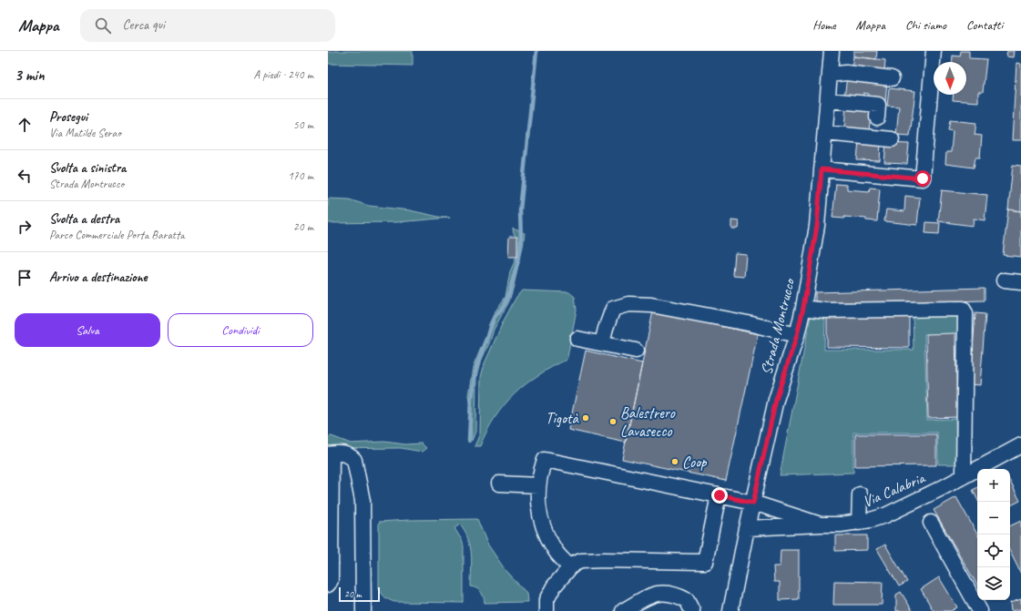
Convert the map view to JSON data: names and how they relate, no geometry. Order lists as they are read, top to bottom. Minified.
{"streets":{"street":["Strada Montrucco","Via Calabria"]},"crossings":[["Strada Montrucco","Via Calabria"]],"places":["Tigotà","Balestrero Lavasecco","Coop"],"scale_bar":"20 m","north":"bottom","page":{"header":"Mappa","search":"Cerca qui","nav":["Home","Mappa","Chi siamo","Contatti"],"heading":["3 min","A piedi · 240 m"],"list":[["Prosegui","Via Matilde Serao","50 m"],["Svolta a sinistra","Strada Montrucco","170 m"],["Svolta a destra","Parco Commerciale Porta Baratta","20 m"],"Arrivo a destinazione"],"buttons":["Salva","Condividi"],"map_buttons":["+","−"],"scale":"20 m"}}
